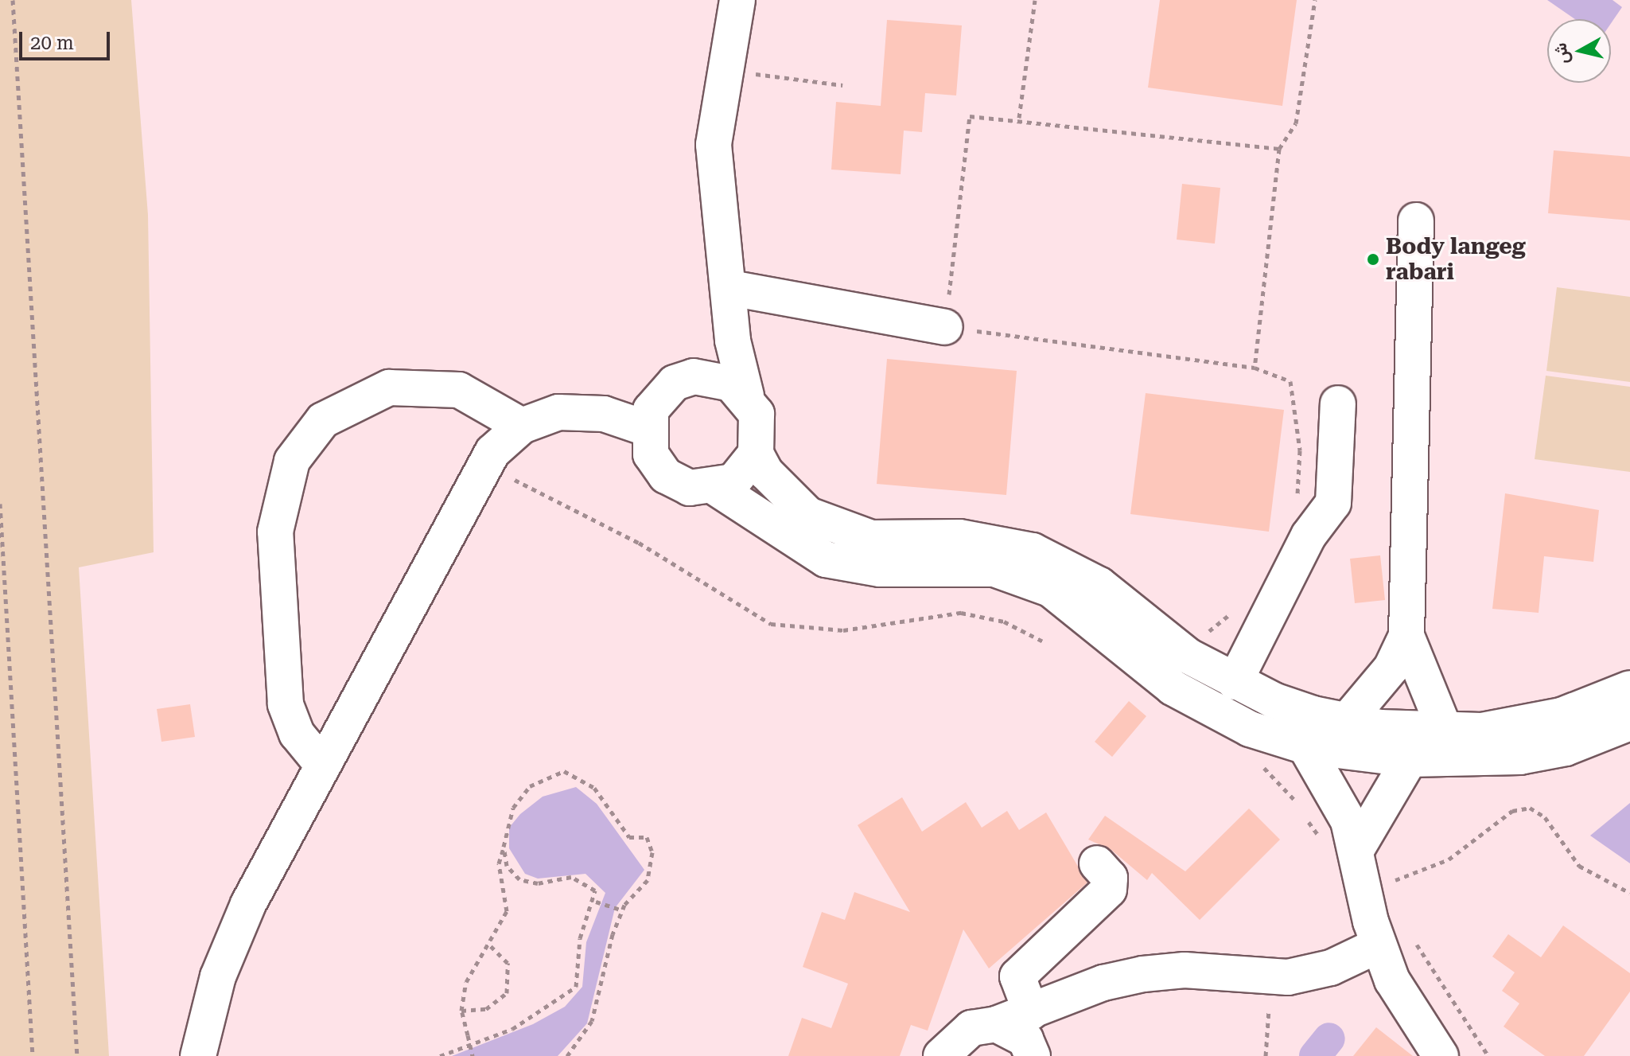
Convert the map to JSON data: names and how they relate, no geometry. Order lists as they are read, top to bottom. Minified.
{"places":["Body langeg rabari"],"scale_bar":"20 m","north":"left"}
